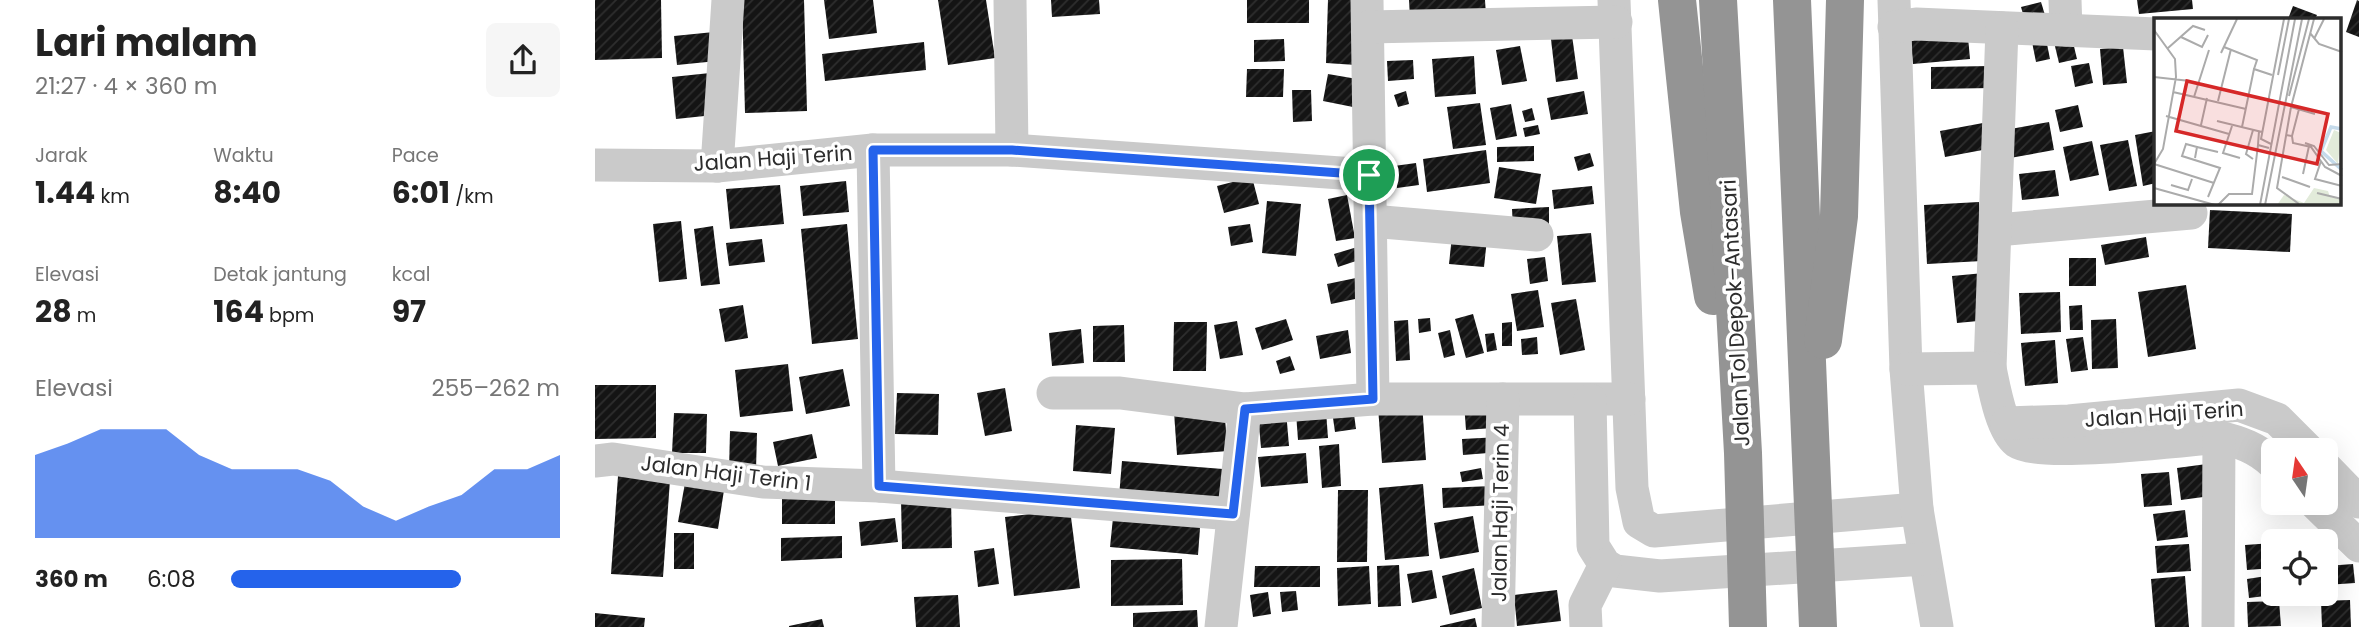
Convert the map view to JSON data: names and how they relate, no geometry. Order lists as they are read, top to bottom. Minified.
{"streets":{"highway":["Jalan Tol Depok–Antasari"],"street":["Jalan Haji Terin","Jalan Haji Terin 1","Jalan Haji Terin 4"]},"north":"top","page":{"heading":["Lari malam","21:27 · 4 × 360 m"],"stats":[["Jarak","1.44 km"],["Waktu","8:40"],["Pace","6:01 /km"],["Elevasi","28 m"],["Detak jantung","164 bpm"],["kcal","97"]],"chart":["Elevasi","255–262 m"],"list":[{"name":"360 m","note":"6:08"}]}}
